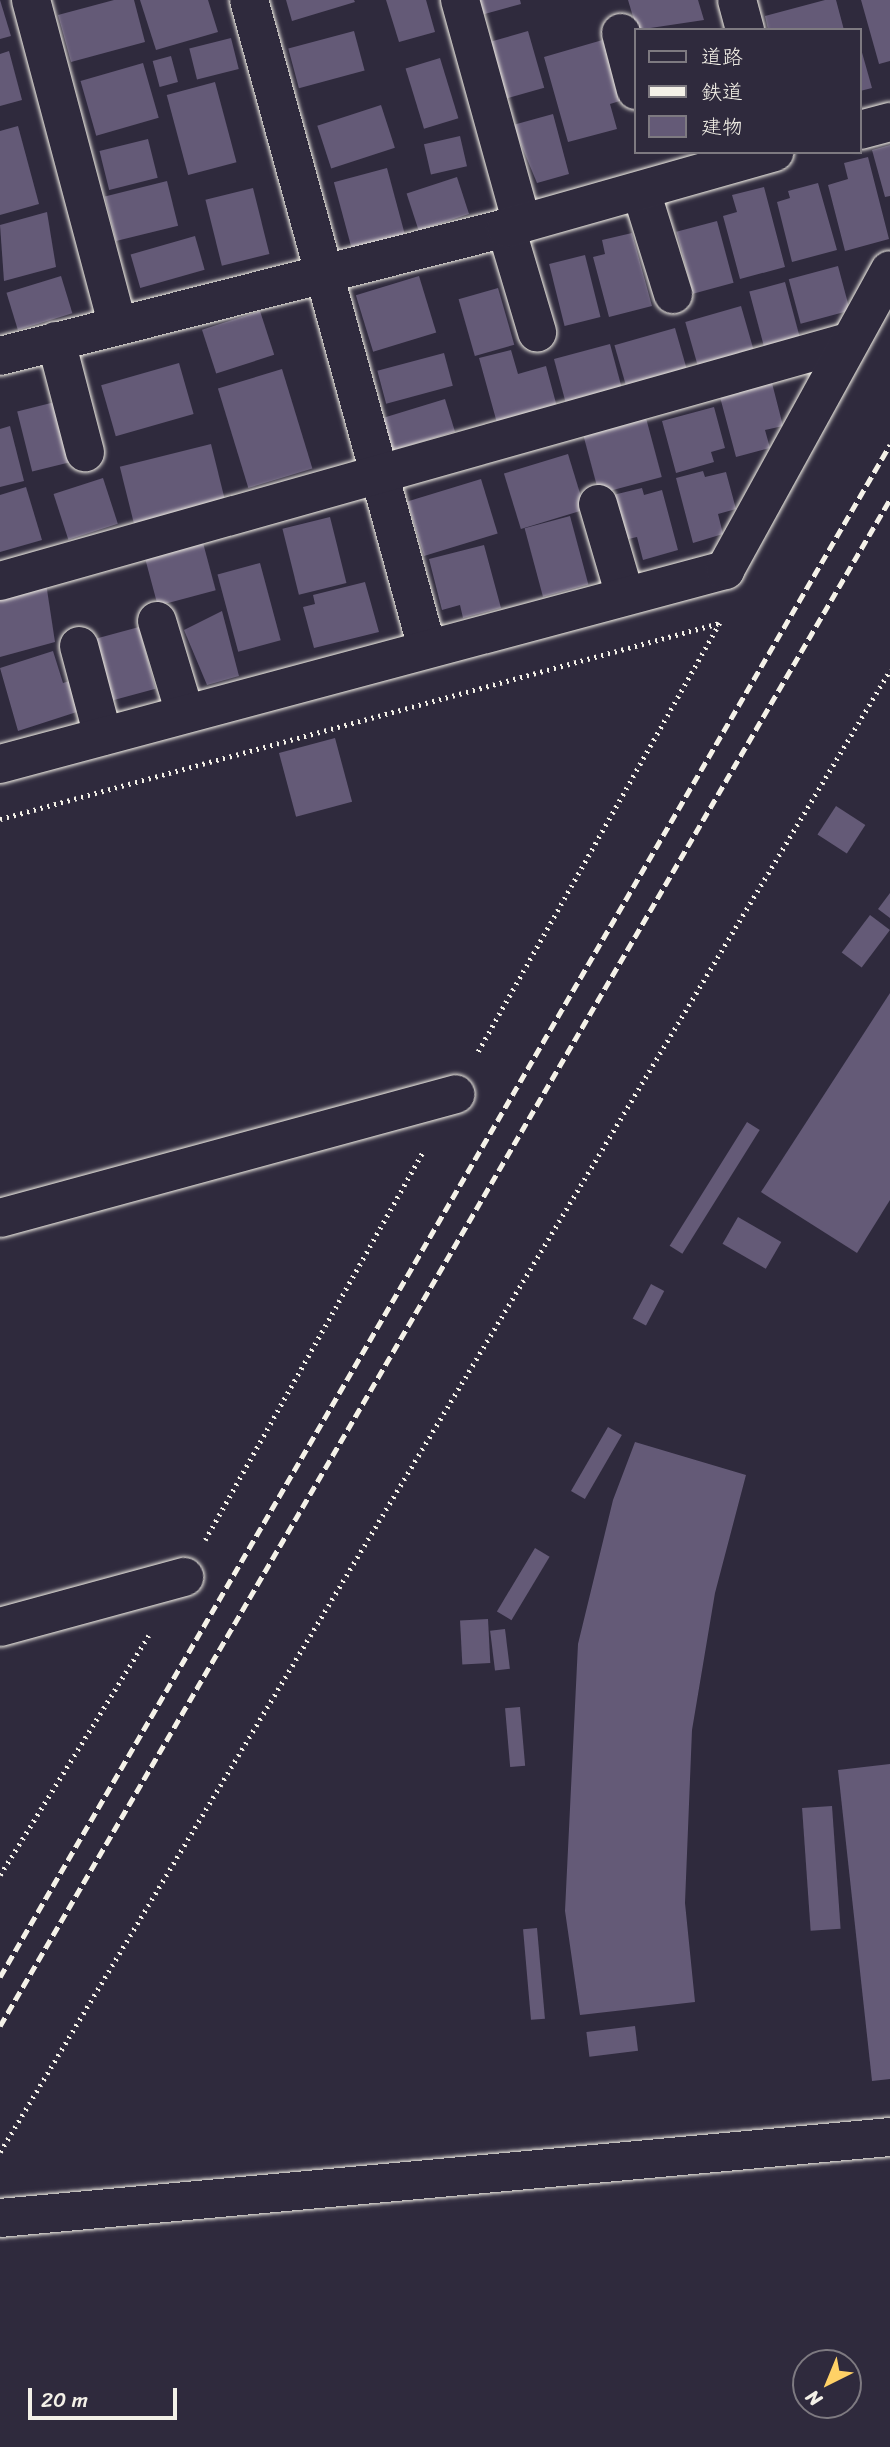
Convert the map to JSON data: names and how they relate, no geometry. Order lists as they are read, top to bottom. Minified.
{"legend":["道路","鉄道","建物"],"scale_bar":"20 m","north":"bottom left"}
